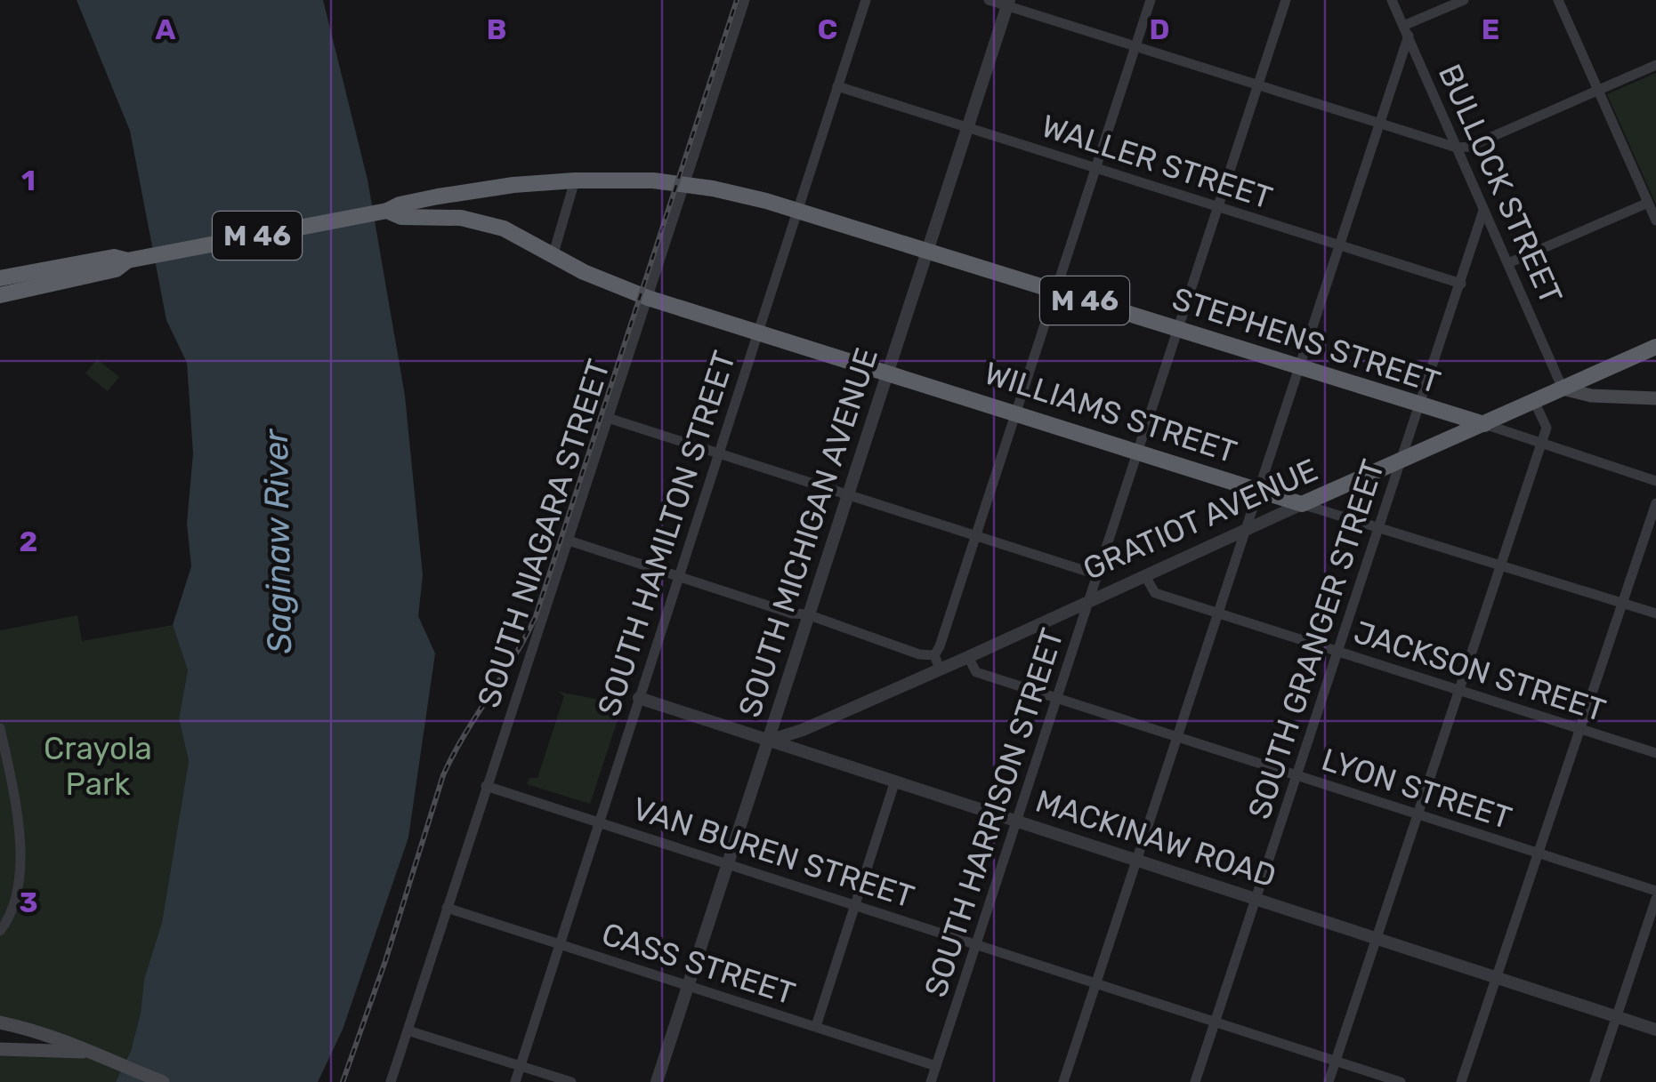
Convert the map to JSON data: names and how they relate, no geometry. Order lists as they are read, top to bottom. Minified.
{"streets":{"highway":["M 46","STEPHENS STREET","WILLIAMS STREET","GRATIOT AVENUE"],"street":["WALLER STREET","BULLOCK STREET","SOUTH MICHIGAN AVENUE","SOUTH NIAGARA STREET","SOUTH HAMILTON STREET","SOUTH GRANGER STREET","JACKSON STREET","LYON STREET","SOUTH HARRISON STREET","MACKINAW ROAD","VAN BUREN STREET","CASS STREET"]},"crossings":[["WALLER STREET","SOUTH MICHIGAN AVENUE"],["WALLER STREET","SOUTH HAMILTON STREET"],["WALLER STREET","SOUTH GRANGER STREET"],["WALLER STREET","SOUTH HARRISON STREET"],["BULLOCK STREET","GRATIOT AVENUE"],["BULLOCK STREET","SOUTH GRANGER STREET"],["M 46","STEPHENS STREET"],["M 46","WILLIAMS STREET"],["STEPHENS STREET","GRATIOT AVENUE"],["STEPHENS STREET","SOUTH MICHIGAN AVENUE"],["STEPHENS STREET","SOUTH NIAGARA STREET"],["STEPHENS STREET","SOUTH HAMILTON STREET"],["STEPHENS STREET","SOUTH GRANGER STREET"],["STEPHENS STREET","SOUTH HARRISON STREET"],["WILLIAMS STREET","GRATIOT AVENUE"],["WILLIAMS STREET","SOUTH MICHIGAN AVENUE"],["WILLIAMS STREET","SOUTH NIAGARA STREET"],["WILLIAMS STREET","SOUTH HAMILTON STREET"],["WILLIAMS STREET","SOUTH GRANGER STREET"],["WILLIAMS STREET","SOUTH HARRISON STREET"],["GRATIOT AVENUE","SOUTH MICHIGAN AVENUE"],["GRATIOT AVENUE","SOUTH GRANGER STREET"],["GRATIOT AVENUE","JACKSON STREET"],["GRATIOT AVENUE","LYON STREET"],["GRATIOT AVENUE","SOUTH HARRISON STREET"],["GRATIOT AVENUE","MACKINAW ROAD"],["SOUTH MICHIGAN AVENUE","MACKINAW ROAD"],["SOUTH MICHIGAN AVENUE","VAN BUREN STREET"],["SOUTH MICHIGAN AVENUE","CASS STREET"],["SOUTH NIAGARA STREET","VAN BUREN STREET"],["SOUTH NIAGARA STREET","CASS STREET"],["SOUTH HAMILTON STREET","MACKINAW ROAD"],["SOUTH HAMILTON STREET","VAN BUREN STREET"],["SOUTH HAMILTON STREET","CASS STREET"],["SOUTH GRANGER STREET","JACKSON STREET"],["SOUTH GRANGER STREET","LYON STREET"],["SOUTH GRANGER STREET","MACKINAW ROAD"],["SOUTH GRANGER STREET","VAN BUREN STREET"],["LYON STREET","SOUTH HARRISON STREET"],["SOUTH HARRISON STREET","MACKINAW ROAD"],["SOUTH HARRISON STREET","VAN BUREN STREET"],["SOUTH HARRISON STREET","CASS STREET"]],"water":["Saginaw River"],"parks":["Crayola Park"],"grid":{"columns":["A","B","C","D","E"],"rows":["1","2","3"]}}
